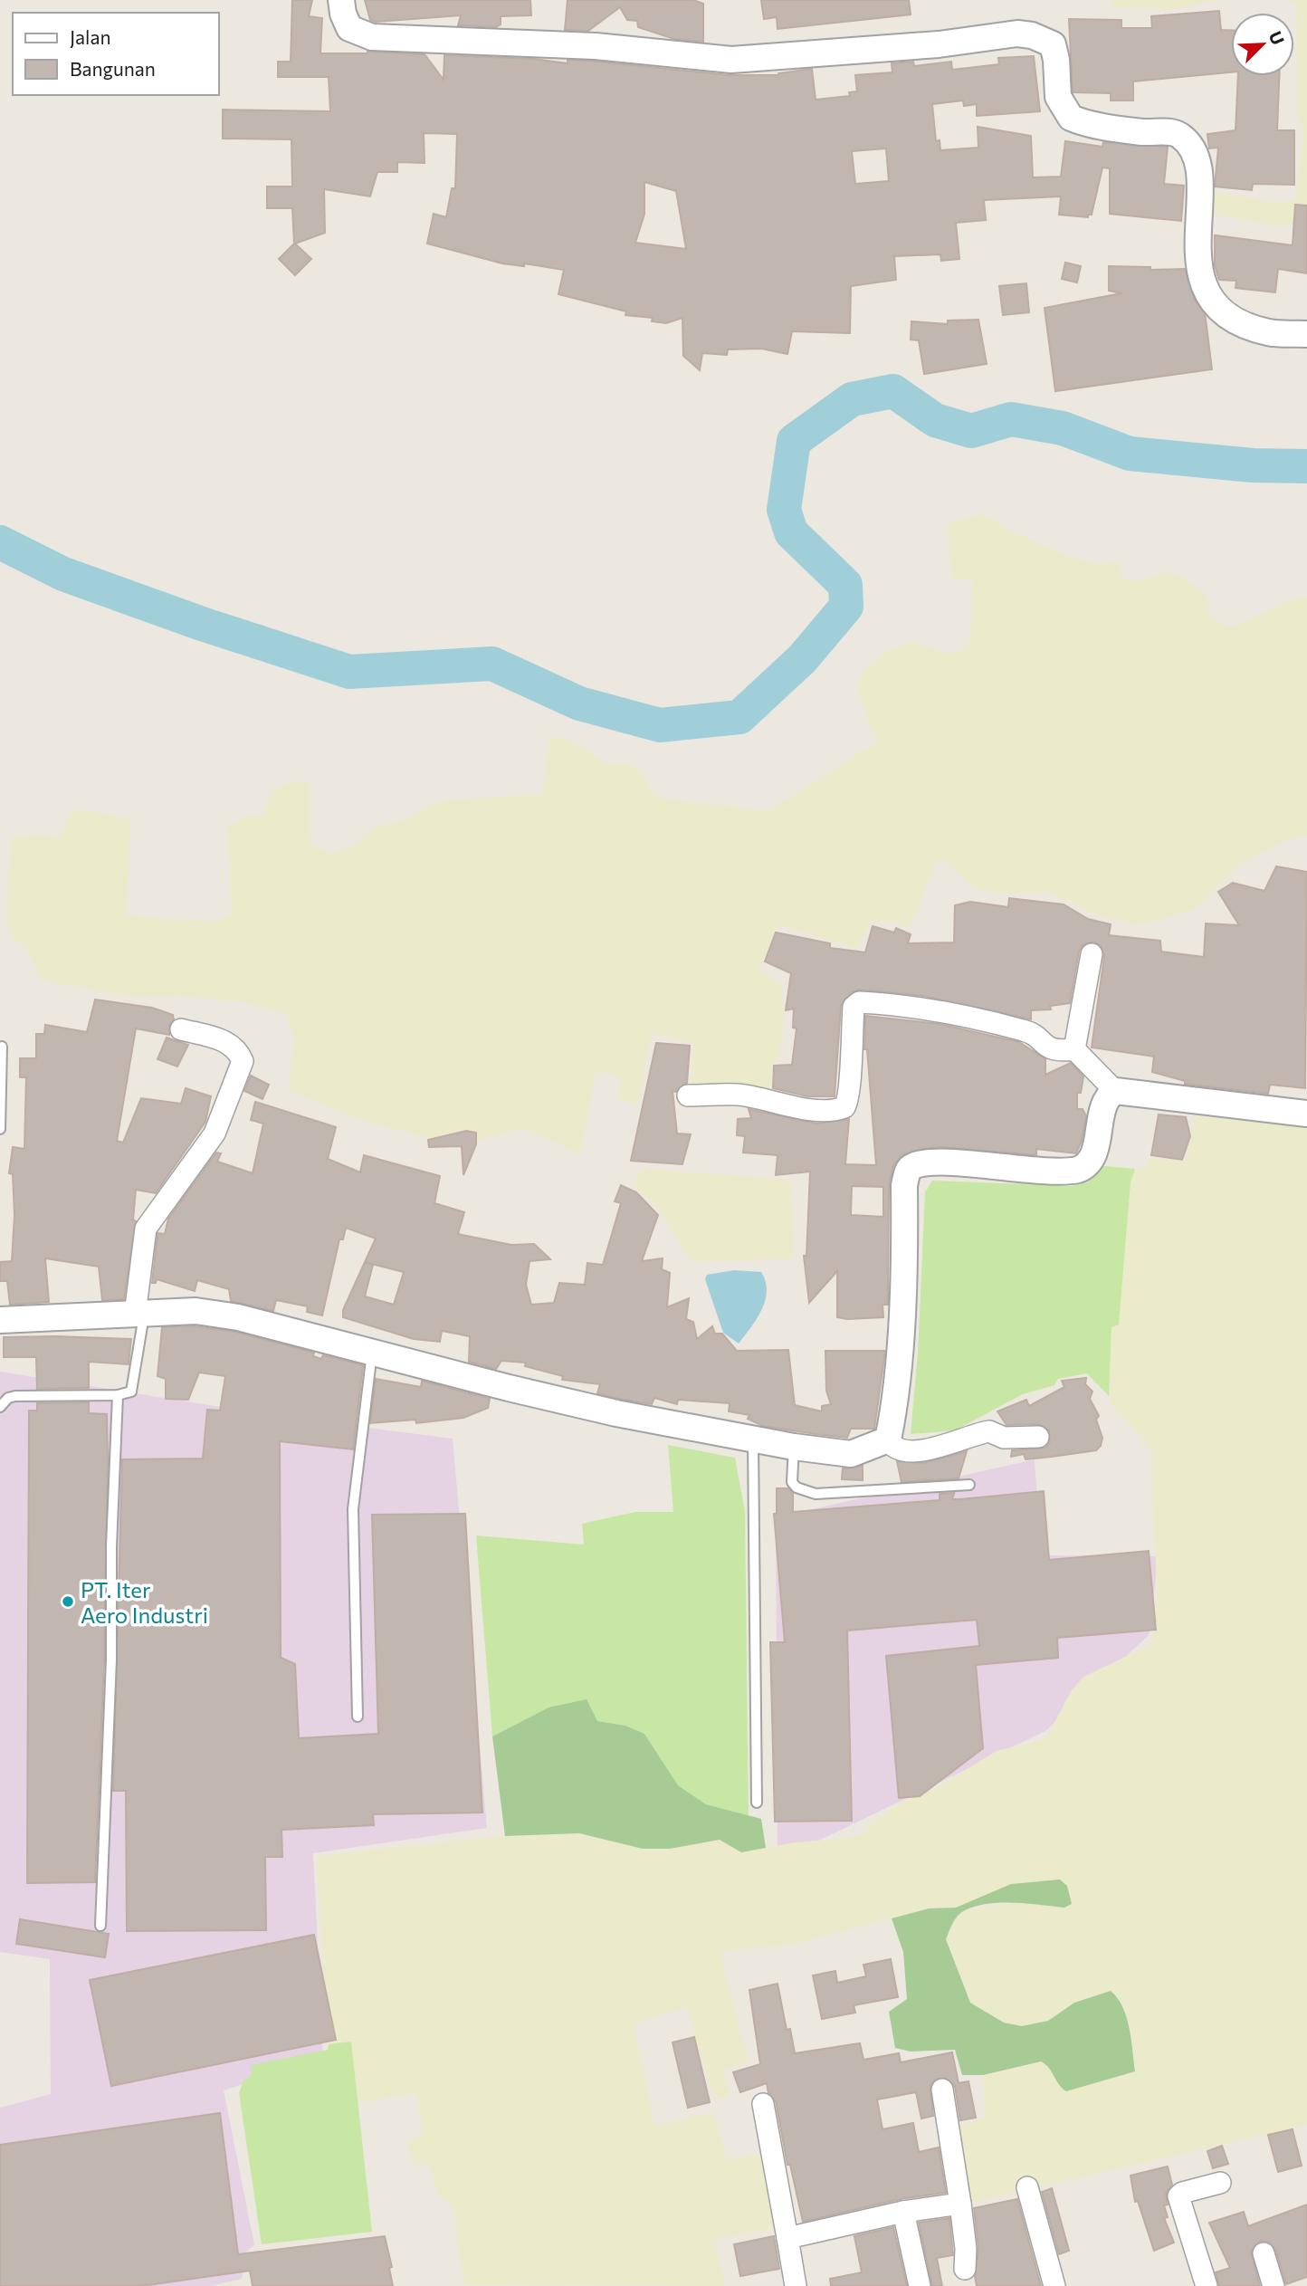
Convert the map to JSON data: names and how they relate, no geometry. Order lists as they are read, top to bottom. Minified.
{"places":["PT. Iter Aero Industri"],"legend":["Jalan","Bangunan"],"north":"top right"}
